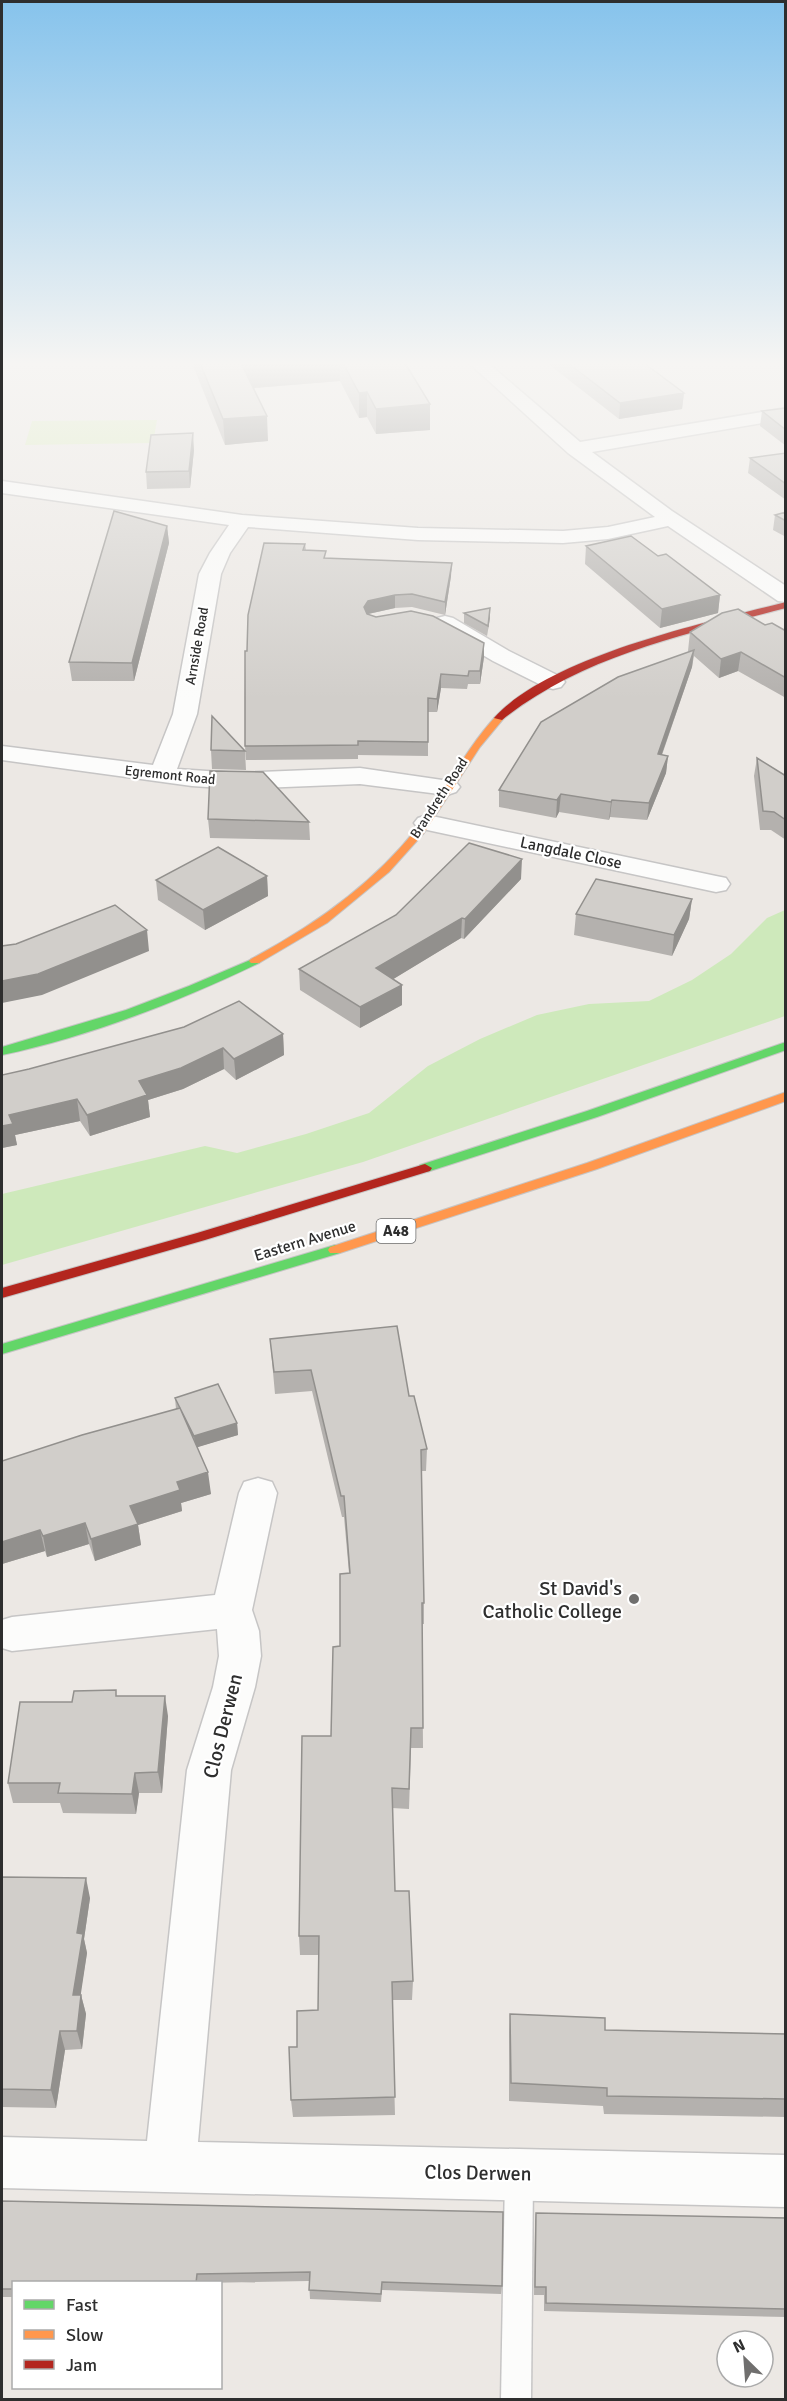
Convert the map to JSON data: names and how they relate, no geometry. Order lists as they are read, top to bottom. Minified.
{"streets":{"main road":["Brandreth Road","A48","Eastern Avenue"],"street":["Arnside Road","Egremont Road","Langdale Close","Clos Derwen"]},"crossings":[["Arnside Road","Egremont Road"],["Egremont Road","Brandreth Road"],["Brandreth Road","Langdale Close"]],"places":["St David's Catholic College"],"legend":["Fast","Slow","Jam"],"north":"top left"}
